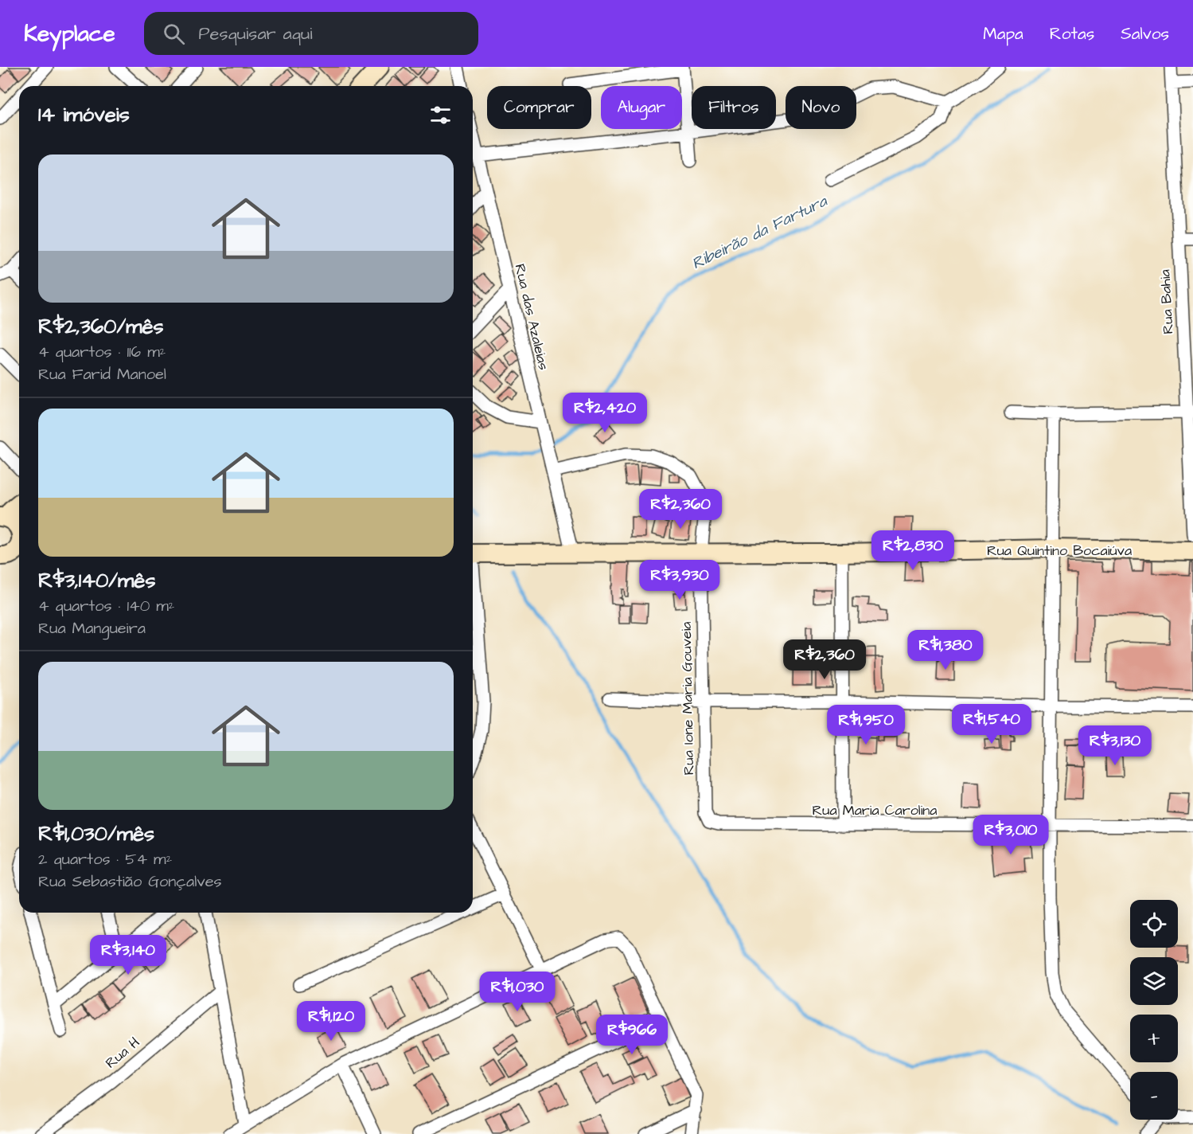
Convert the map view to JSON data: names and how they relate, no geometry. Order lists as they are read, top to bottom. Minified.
{"streets":{"street":["Rua Bahia","Rua das Azaleias","Rua Quintino Bocaiúva","Rua Ione Maria Gouveia","Rua Maria Carolina","Rua H"]},"crossings":[["Rua das Azaleias","Rua Quintino Bocaiúva"],["Rua das Azaleias","Rua Ione Maria Gouveia"],["Rua Quintino Bocaiúva","Rua Ione Maria Gouveia"],["Rua Ione Maria Gouveia","Rua Maria Carolina"]],"water":["Ribeirão da Fartura"],"page":{"header":"Keyplace","search":"Pesquisar aqui","nav":["Mapa","Rotas","Salvos"],"chip":["Comprar","Alugar","Filtros","Novo"],"heading":"14 imóveis","list":[{"name":"R$2,360/mês","note":"4 quartos · 116 m² · Rua Farid Manoel"},{"name":"R$3,140/mês","note":"4 quartos · 140 m² · Rua Mangueira"},{"name":"R$1,030/mês","note":"2 quartos · 54 m² · Rua Sebastião Gonçalves"}],"price":["R$2,420","R$2,360","R$2,830","R$3,930","R$1,380","R$2,360","R$1,540","R$1,950","R$3,130","R$3,010","R$3,140","R$1,030","R$1,120","R$966"],"map_buttons":["+","−"]}}
